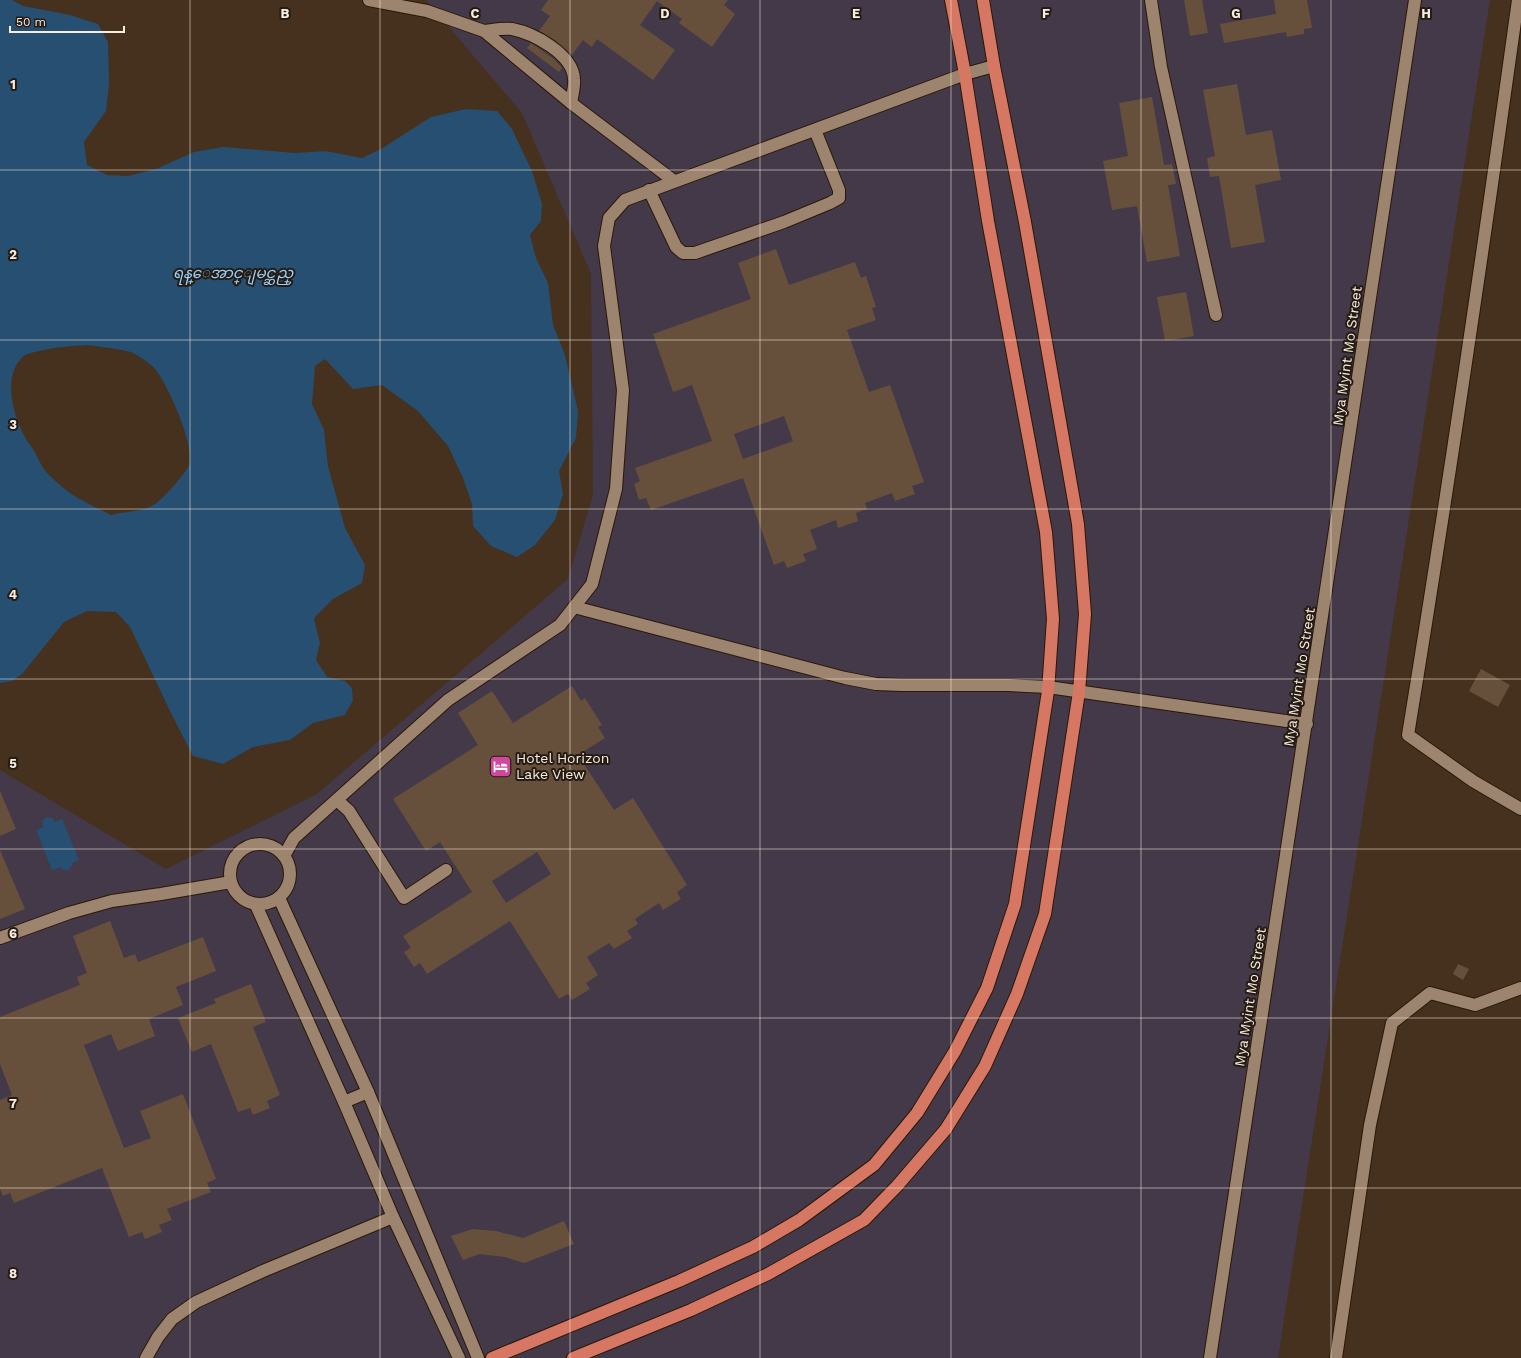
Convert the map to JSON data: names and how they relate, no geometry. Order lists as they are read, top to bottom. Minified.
{"streets":{"street":["Mya Myint Mo Street"]},"water":["ရန္ေအာင္ျမင္ဆည္"],"places":{"hotel":["Hotel Horizon Lake View"]},"scale_bar":"50 m","grid":{"columns":["B","C","D","E","F","G","H"],"rows":["1","2","3","4","5","6","7","8"]}}
